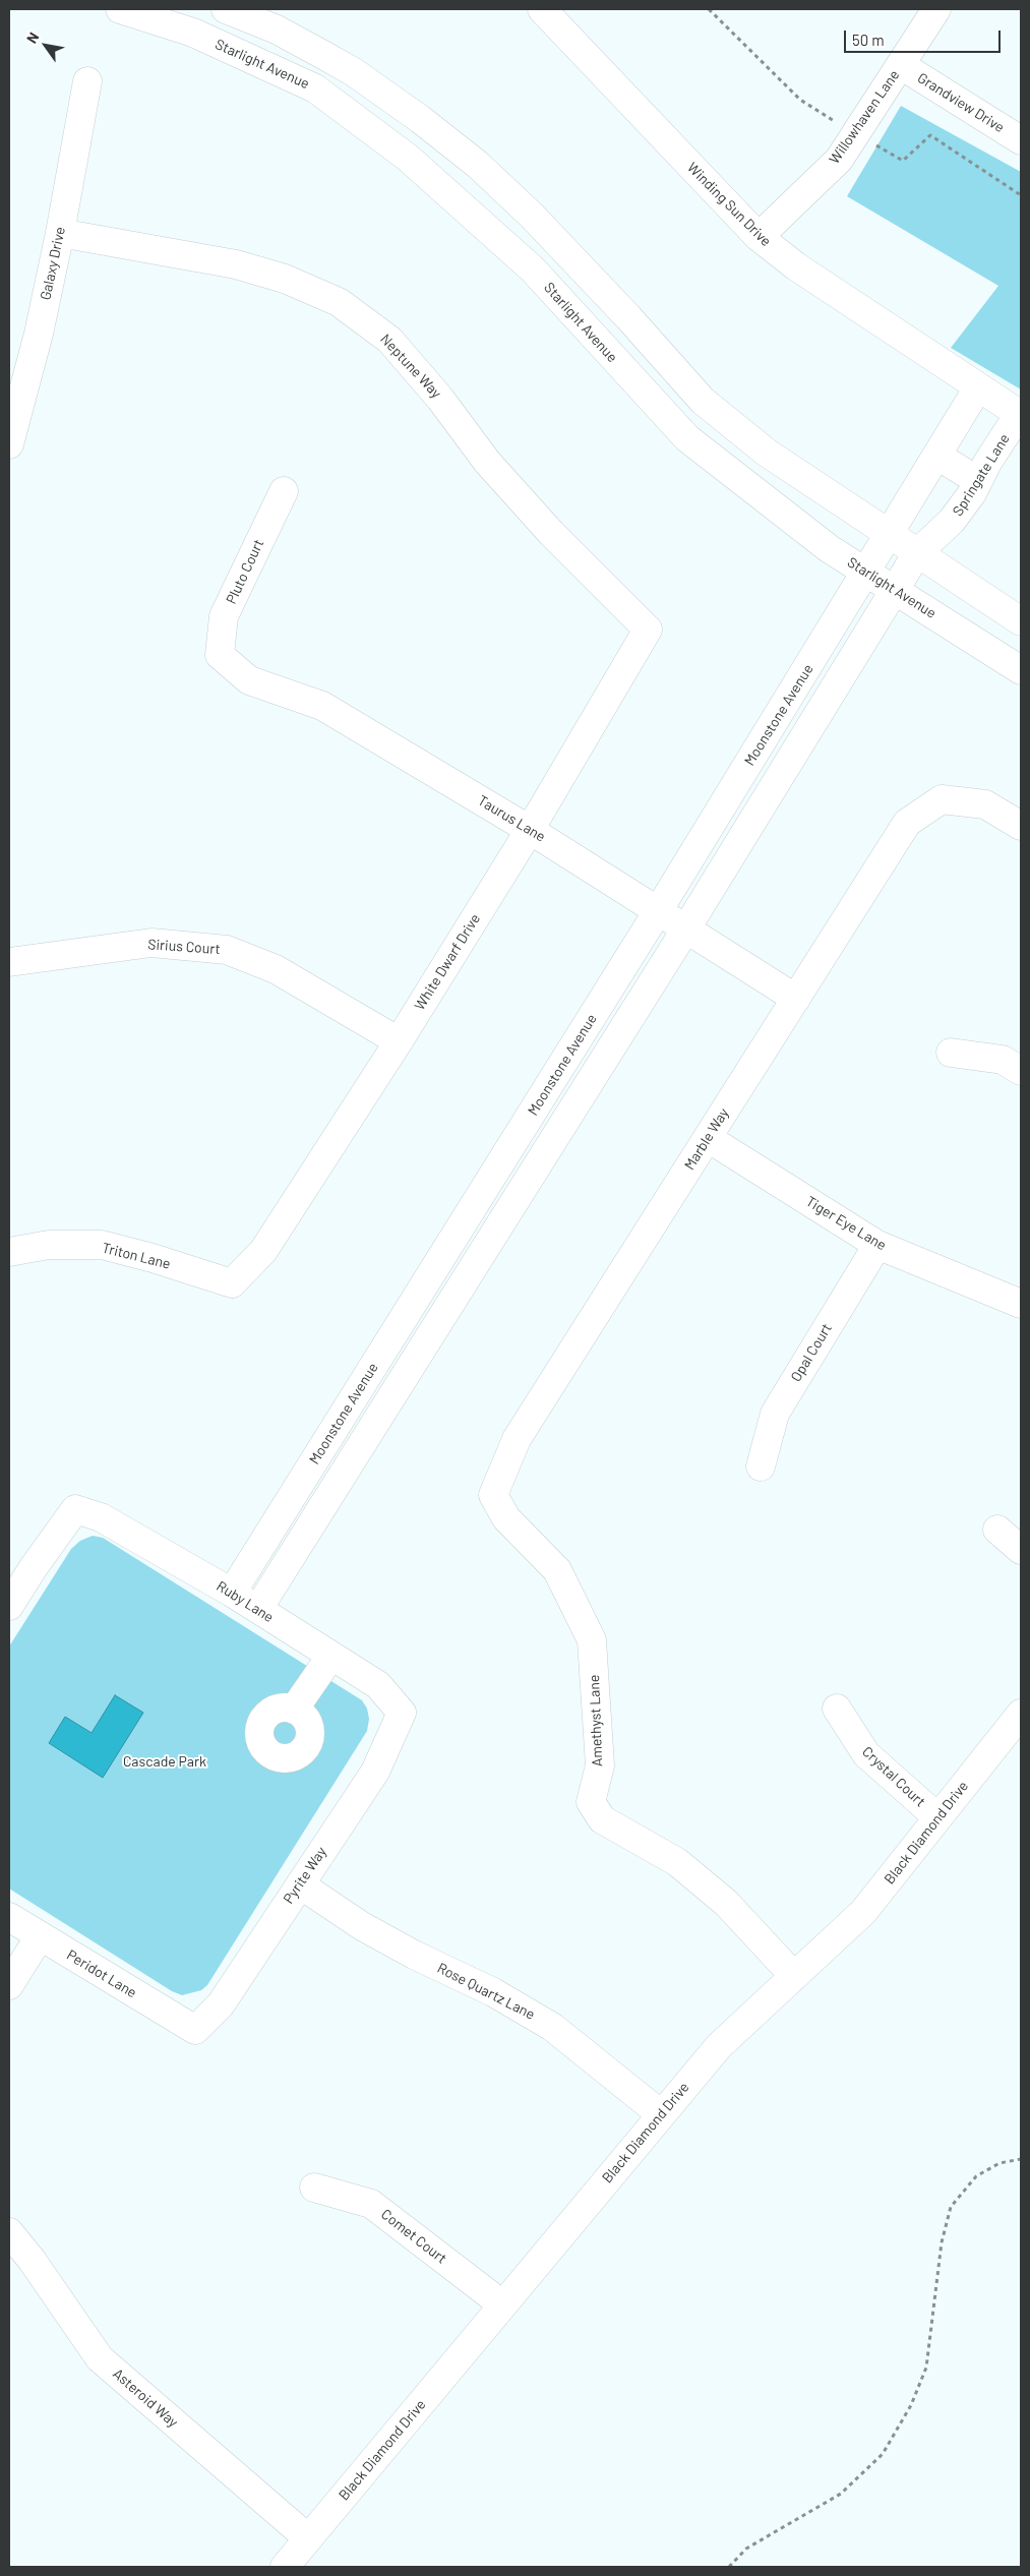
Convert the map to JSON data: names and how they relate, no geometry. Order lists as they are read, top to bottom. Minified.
{"streets":{"street":["Starlight Avenue","Grandview Drive","Willowhaven Lane","Winding Sun Drive","Galaxy Drive","Neptune Way","Springate Lane","Pluto Court","Moonstone Avenue","Taurus Lane","Sirius Court","White Dwarf Drive","Marble Way","Tiger Eye Lane","Triton Lane","Opal Court","Ruby Lane","Amethyst Lane","Crystal Court","Black Diamond Drive","Pyrite Way","Peridot Lane","Rose Quartz Lane","Comet Court","Asteroid Way"]},"crossings":[["Starlight Avenue","Moonstone Avenue"],["Grandview Drive","Willowhaven Lane"],["Willowhaven Lane","Winding Sun Drive"],["Winding Sun Drive","Springate Lane"],["Galaxy Drive","Neptune Way"],["Neptune Way","White Dwarf Drive"],["Pluto Court","Taurus Lane"],["Moonstone Avenue","Taurus Lane"],["Moonstone Avenue","Ruby Lane"],["Taurus Lane","White Dwarf Drive"],["Taurus Lane","Marble Way"],["Sirius Court","White Dwarf Drive"],["White Dwarf Drive","Triton Lane"],["Marble Way","Tiger Eye Lane"],["Marble Way","Amethyst Lane"],["Tiger Eye Lane","Opal Court"],["Ruby Lane","Pyrite Way"],["Amethyst Lane","Black Diamond Drive"],["Crystal Court","Black Diamond Drive"],["Black Diamond Drive","Rose Quartz Lane"],["Black Diamond Drive","Comet Court"],["Black Diamond Drive","Asteroid Way"],["Pyrite Way","Peridot Lane"],["Pyrite Way","Rose Quartz Lane"]],"parks":["Cascade Park"],"scale_bar":"50 m","north":"top left"}
